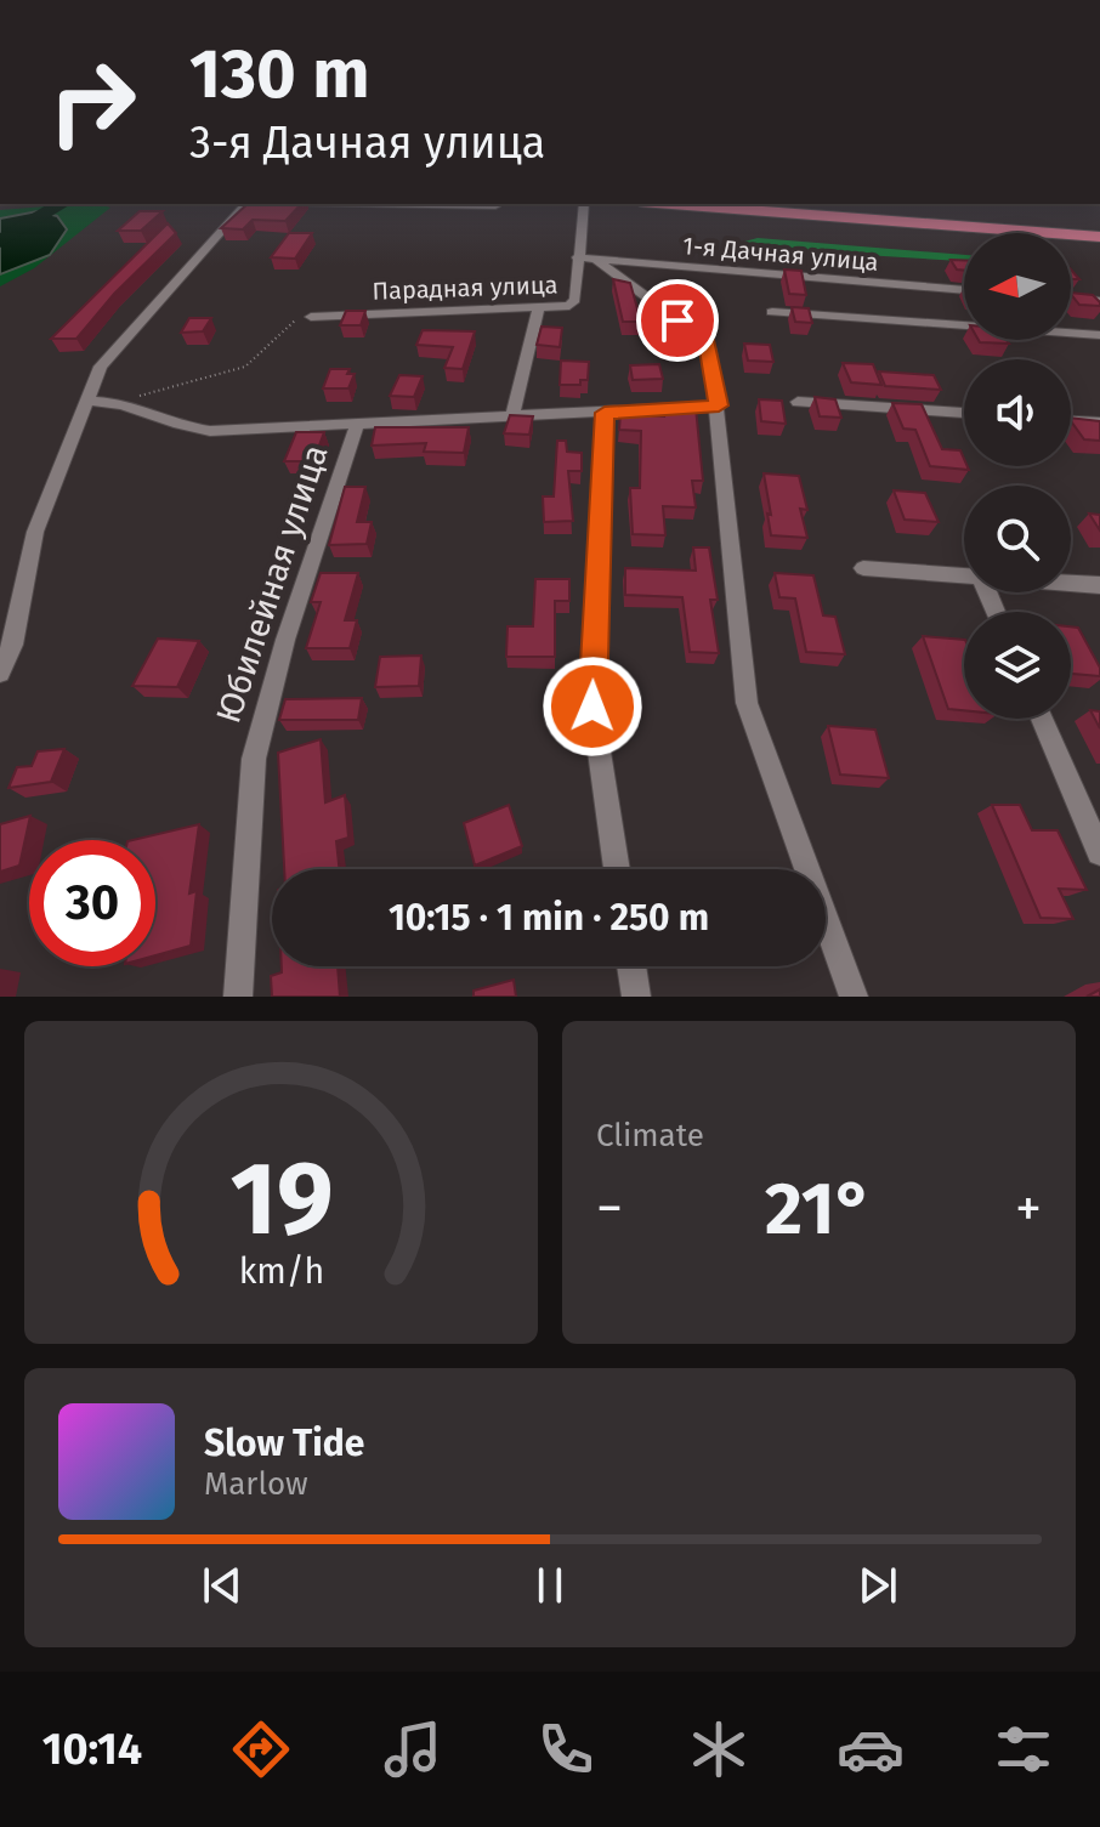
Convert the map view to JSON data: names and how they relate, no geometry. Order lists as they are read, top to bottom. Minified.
{"streets":{"street":["1-я Дачная улица","Парадная улица","Юбилейная улица"]},"crossings":[["1-я Дачная улица","Парадная улица"]],"north":"left","page":{"turn":["130 m","3-я Дачная улица"],"limit":"30","trip":"10:15 · 1 min · 250 m","tile":"Climate","heat":["−","21°","+"],"song":["Slow Tide","Marlow"],"tabs":"10:14","gauge":["19","km/h"]}}
